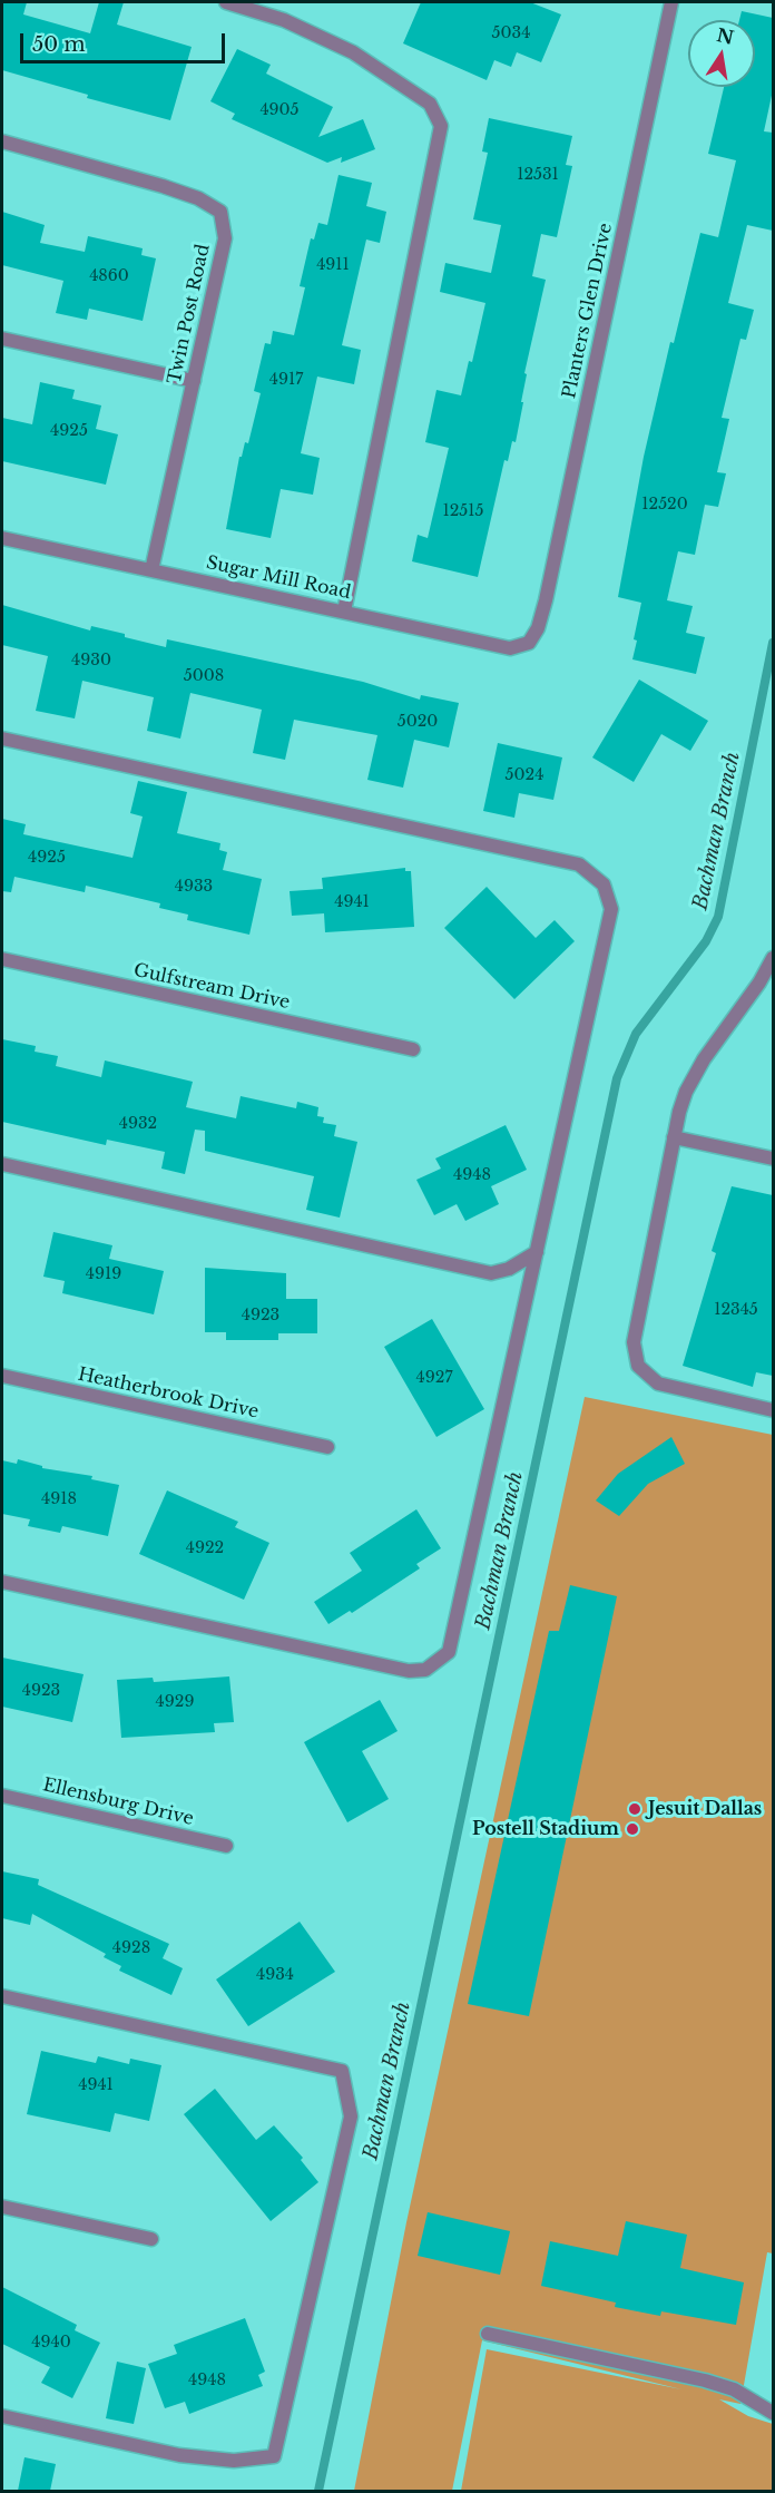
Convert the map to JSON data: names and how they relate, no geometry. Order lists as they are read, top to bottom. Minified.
{"streets":{"street":["Planters Glen Drive","Twin Post Road","Sugar Mill Road","Gulfstream Drive","Heatherbrook Drive","Ellensburg Drive"]},"crossings":[["Planters Glen Drive","Sugar Mill Road"],["Twin Post Road","Sugar Mill Road"]],"water":["Bachman Branch"],"places":["Jesuit Dallas","Postell Stadium"],"house_numbers":["5034","4905","12531","4911","4860","4917","4925","12520","12515","4930","5008","5020","5024","4925","4933","4941","4932","4948","4919","12345","4923","4927","4918","4922","4923","4929","4928","4934","4941","4940","4948"],"scale_bar":"50 m","north":"top"}
